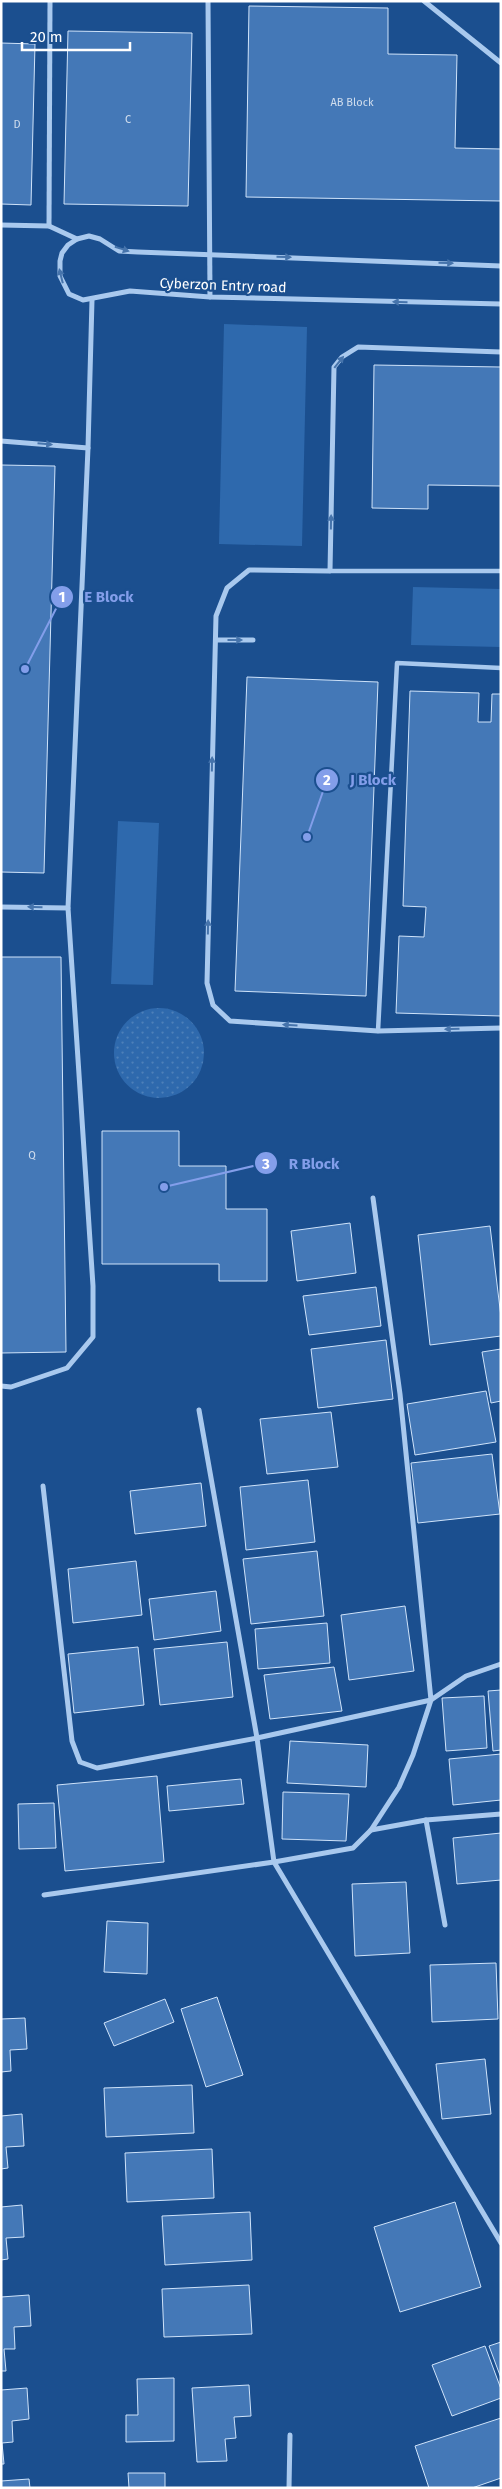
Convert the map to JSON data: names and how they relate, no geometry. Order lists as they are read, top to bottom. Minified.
{"streets":{"street":["Cyberzon Entry road"]},"places":["E Block","J Block","R Block"],"house_numbers":["AB Block","C","D","Q"],"scale_bar":"20 m"}
